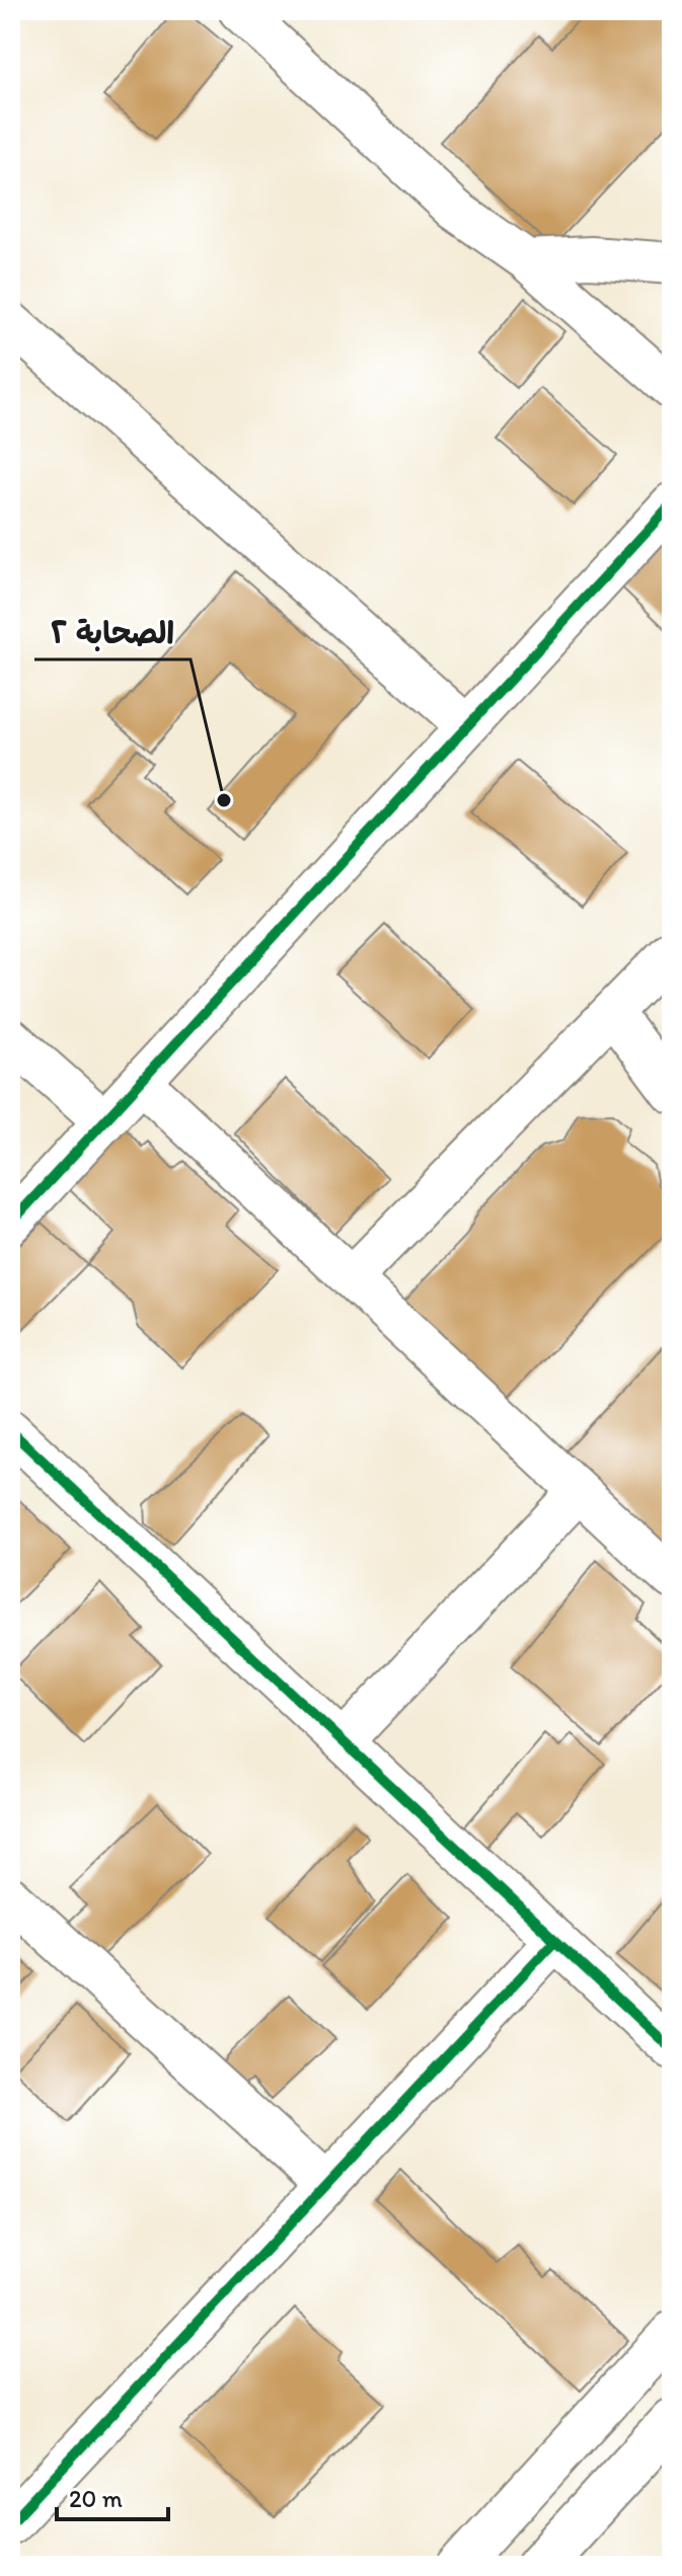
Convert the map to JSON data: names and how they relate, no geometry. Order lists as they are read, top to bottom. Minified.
{"places":["الصحابة ٢"],"scale_bar":"20 m"}
